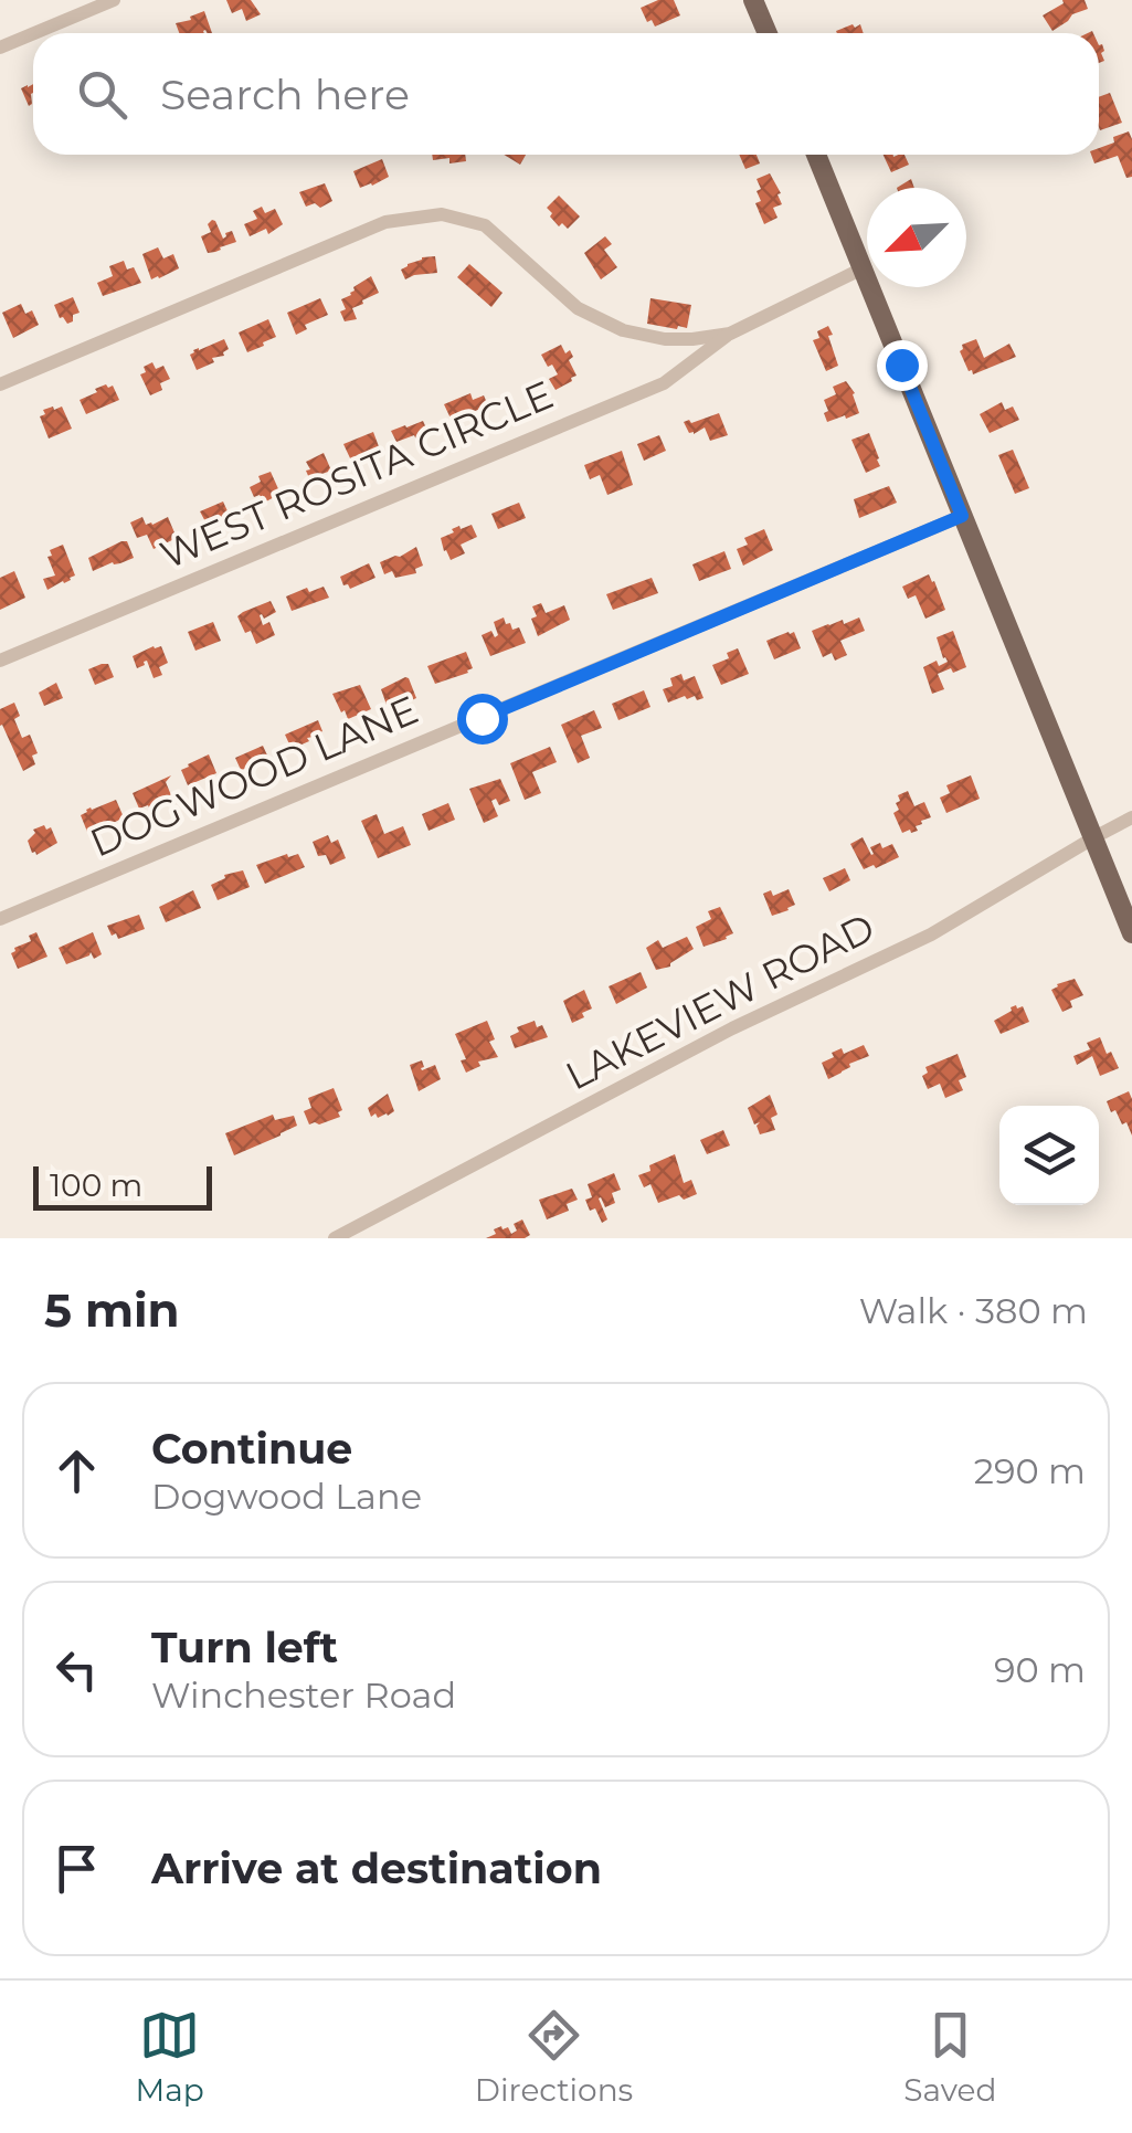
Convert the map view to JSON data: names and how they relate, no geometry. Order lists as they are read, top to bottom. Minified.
{"streets":{"street":["WEST ROSITA CIRCLE","DOGWOOD LANE","LAKEVIEW ROAD"]},"scale_bar":"100 m","north":"bottom left","page":{"search":"Search here","scale":"100 m","heading":["5 min","Walk · 380 m"],"list":[["Continue","Dogwood Lane","290 m"],["Turn left","Winchester Road","90 m"],"Arrive at destination"],"nav":["Map","Directions","Saved"]}}
